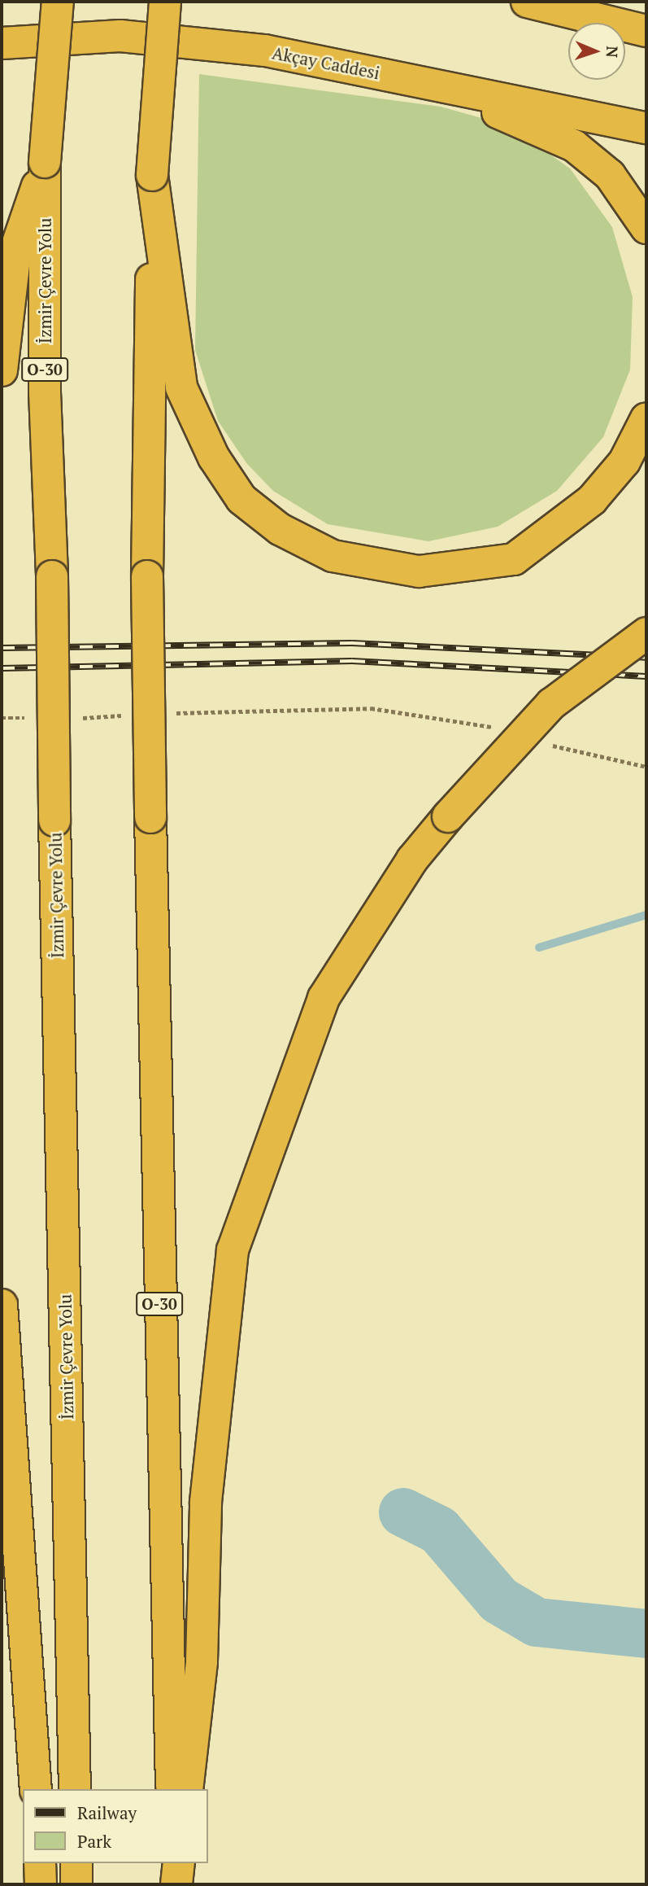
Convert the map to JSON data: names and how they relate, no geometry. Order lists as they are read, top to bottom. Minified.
{"streets":{"highway":["Akçay Caddesi","İzmir Çevre Yolu","O-30"]},"legend":["Railway","Park"],"north":"right"}
